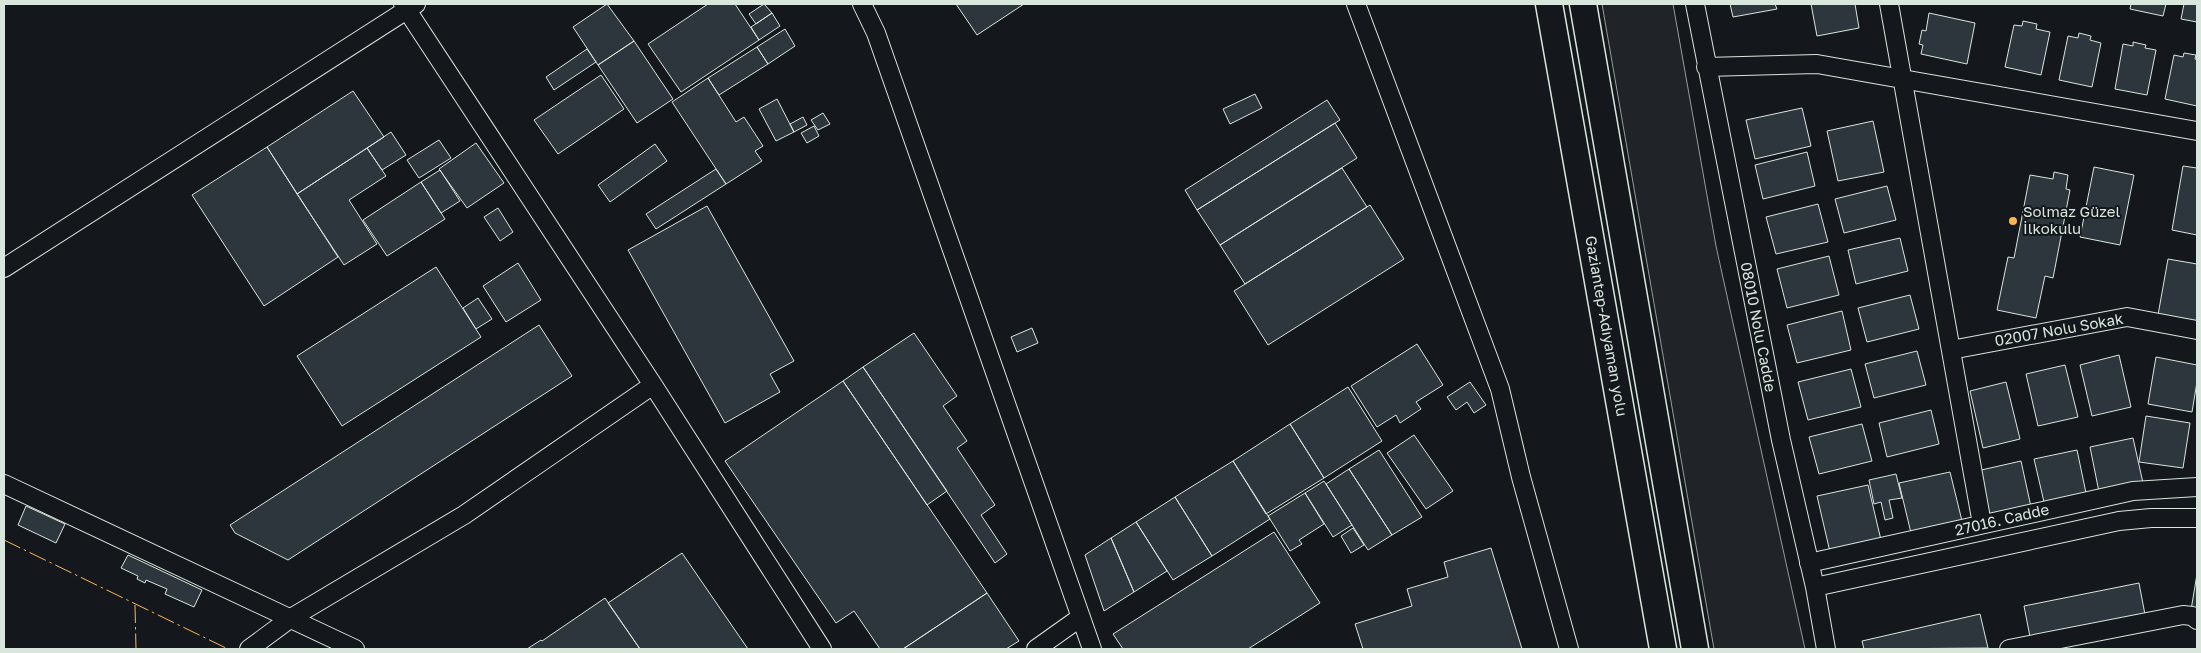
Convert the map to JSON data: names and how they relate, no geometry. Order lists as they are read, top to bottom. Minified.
{"streets":{"highway":["Gaziantep-Adıyaman yolu"],"street":["08010 Nolu Cadde","02007 Nolu Sokak","27016. Cadde"]},"crossings":[["08010 Nolu Cadde","27016. Cadde"]],"places":["Solmaz Güzel İlkokulu"]}
